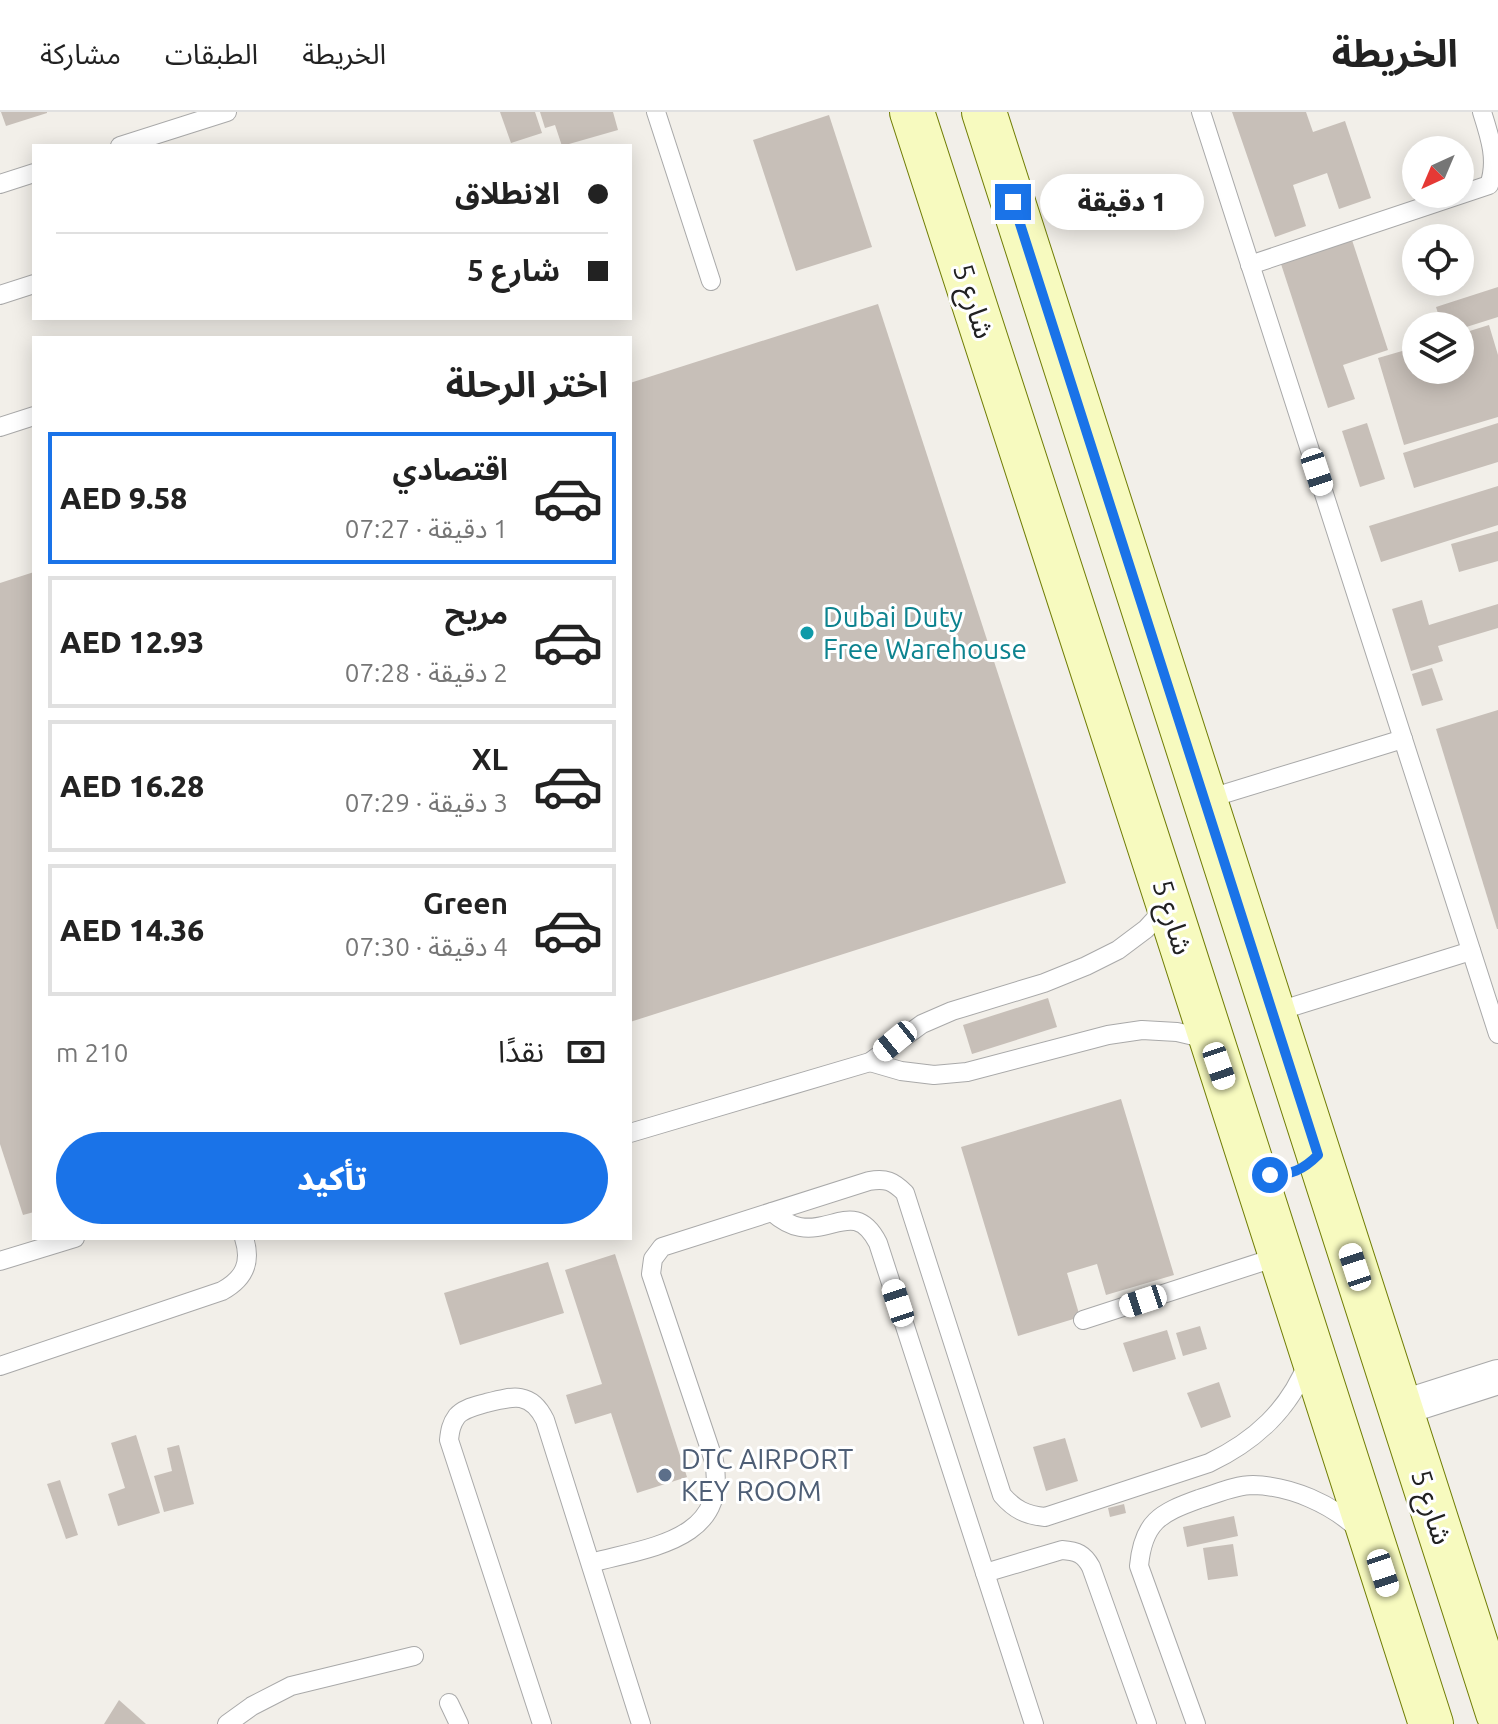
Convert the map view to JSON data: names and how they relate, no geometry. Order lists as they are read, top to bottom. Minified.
{"streets":{"street":["شارع 5"]},"places":["Dubai Duty Free Warehouse","DTC AIRPORT KEY ROOM"],"north":"bottom left","page":{"header":"الخريطة","nav":["الخريطة","الطبقات","مشاركة"],"banner":["الانطلاق","شارع 5"],"bubble":"1 دقيقة","heading":"اختر الرحلة","list":[{"name":"اقتصادي","note":"1 دقيقة · 07:27","value":"AED 9.58"},{"name":"مريح","note":"2 دقيقة · 07:28","value":"AED 12.93"},{"name":"XL","note":"3 دقيقة · 07:29","value":"AED 16.28"},{"name":"Green","note":"4 دقيقة · 07:30","value":"AED 14.36"}],"pay":["نقدًا","210 m"],"buttons":"تأكيد"}}
